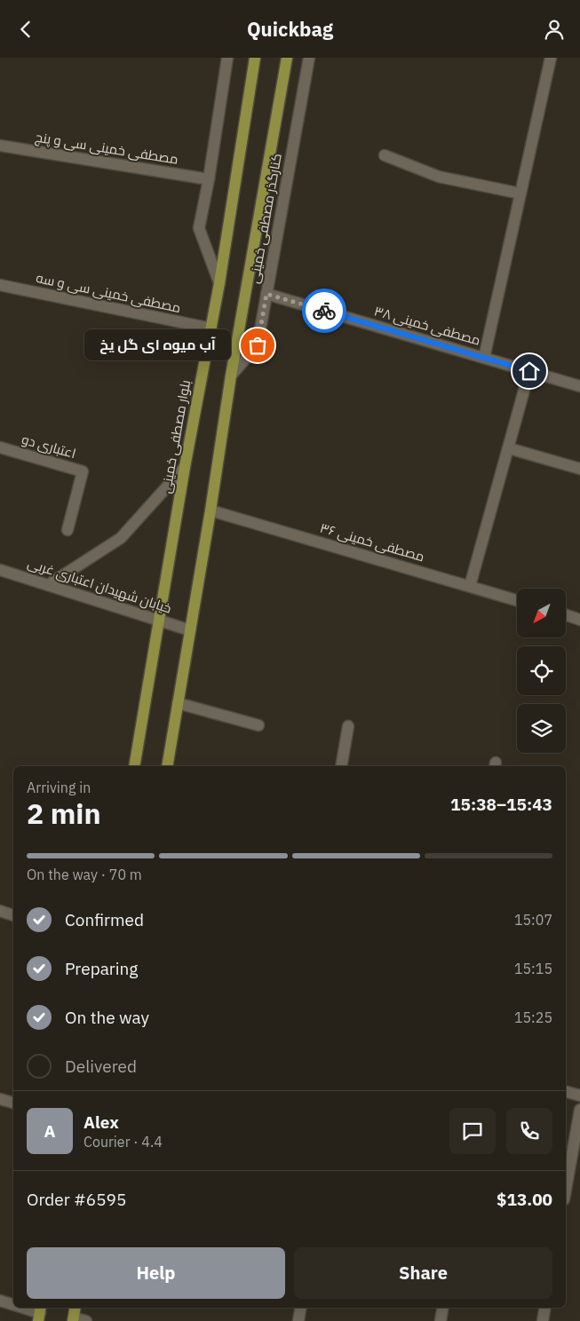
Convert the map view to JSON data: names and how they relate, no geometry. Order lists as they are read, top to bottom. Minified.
{"streets":{"main road":["بلوار مصطفی خمینی"],"street":["مصطفی خمینی سی و پنج","کنارگذر مصطفی خمینی","مصطفی خمینی سی و سه","مصطفی خمینی ۳۸","اعتباری دو","مصطفی خمینی ۳۶","خیابان شهیدان اعتباری غربی"]},"crossings":[["کنارگذر مصطفی خمینی","مصطفی خمینی ۳۸"],["مصطفی خمینی سی و سه","بلوار مصطفی خمینی"],["بلوار مصطفی خمینی","خیابان شهیدان اعتباری غربی"]],"places":["آب میوه ای گل یخ"],"north":"bottom left","page":{"header":"Quickbag","bubble":"آب میوه ای گل یخ","heading":["2 min","Arriving in","15:38–15:43"],"panel":["Alex","Courier · 4.4","Order #6595","$13.00"],"bar":"On the way · 70 m","list":[["Confirmed","15:07"],["Preparing","15:15"],["On the way","15:25"],"Delivered"],"round":"A","buttons":["Help","Share"]}}
